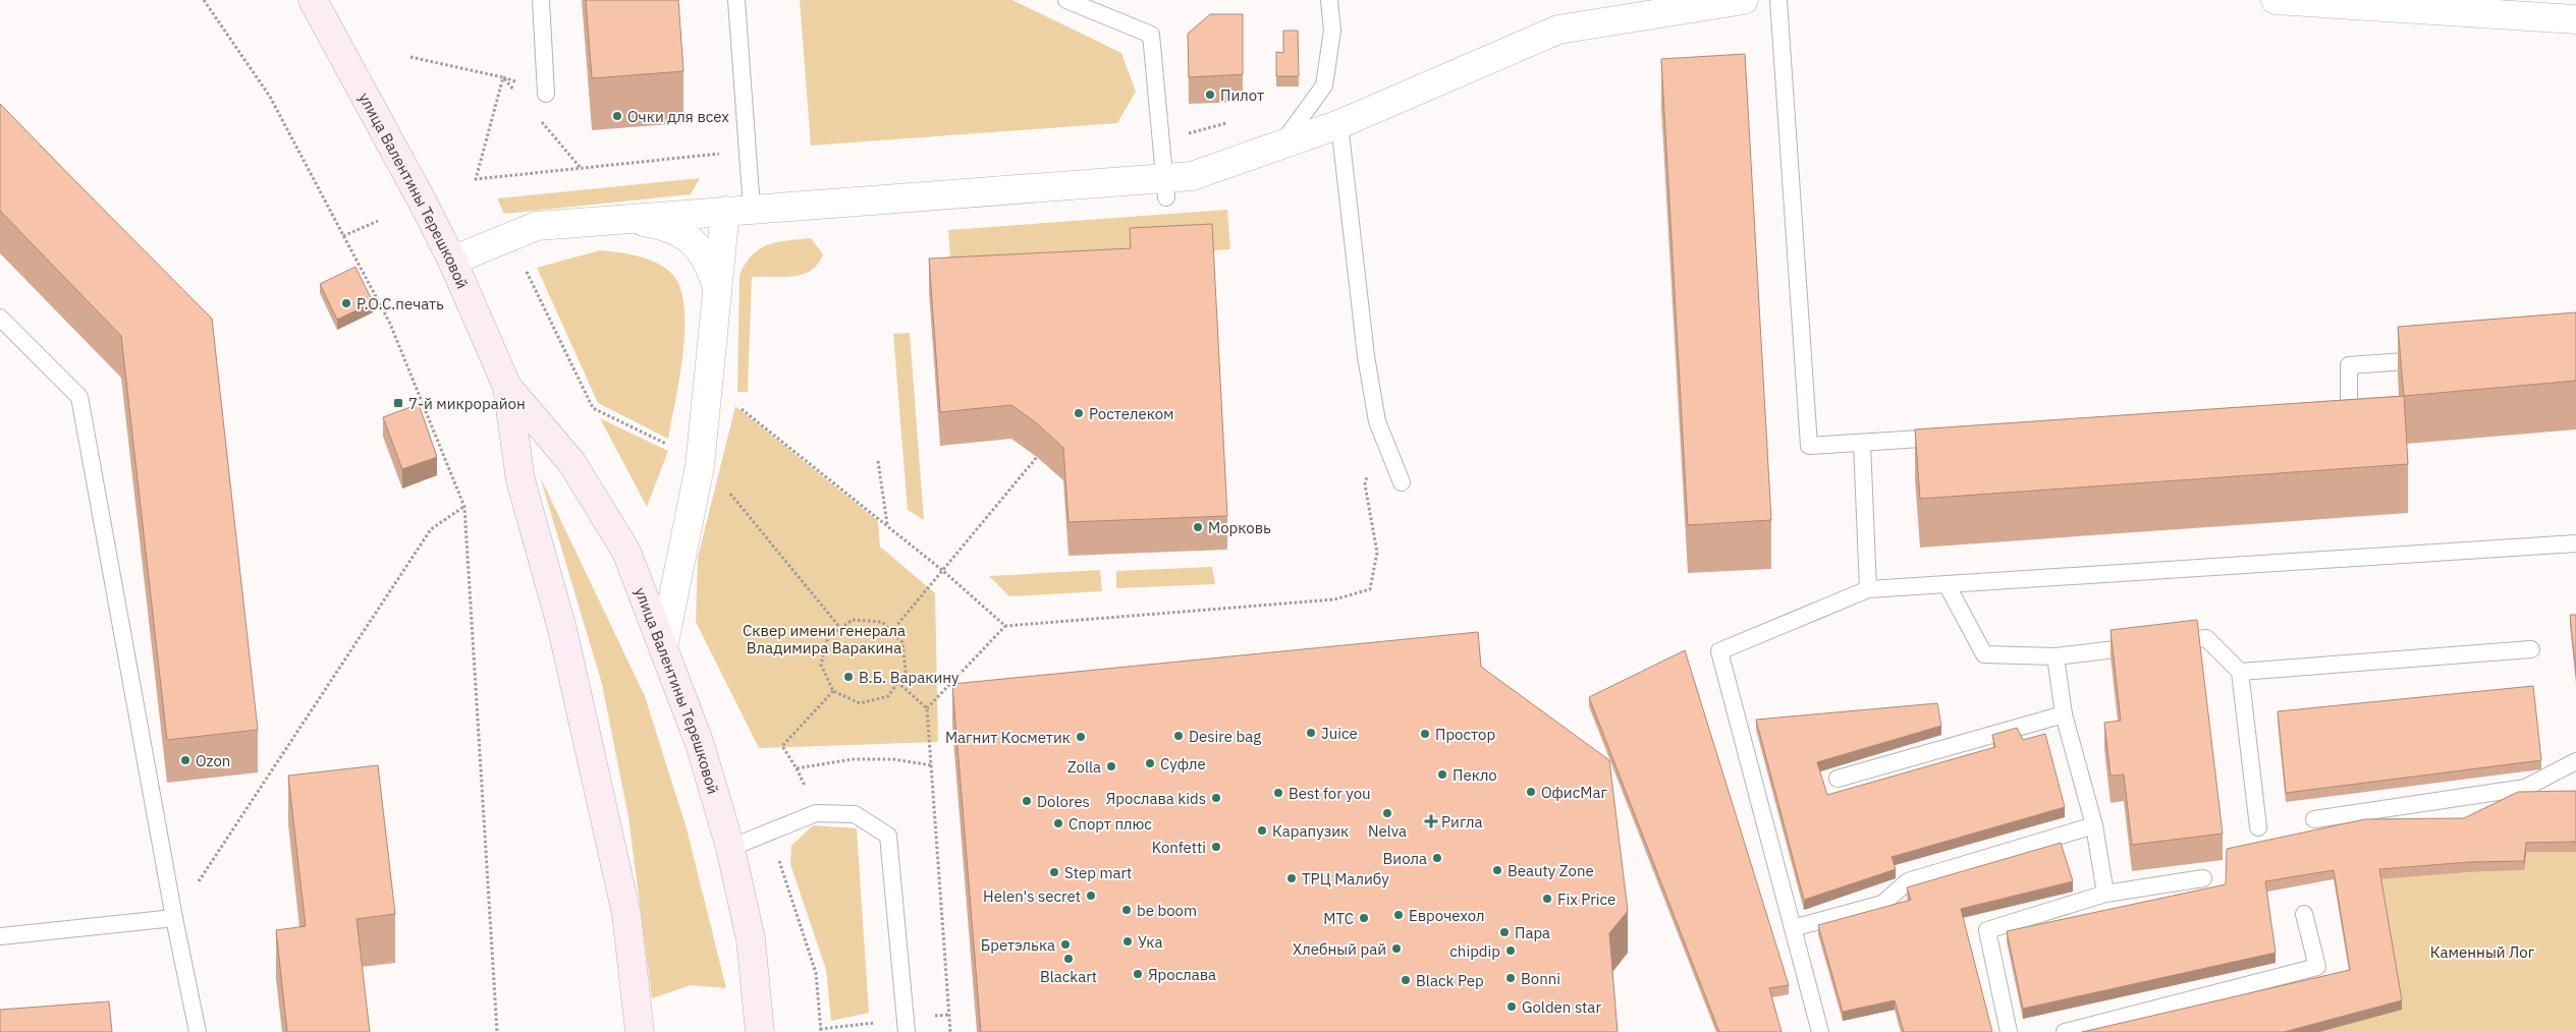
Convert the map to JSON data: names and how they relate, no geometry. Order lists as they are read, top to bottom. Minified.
{"streets":{"main road":["улица Валентины Терешковой"]},"parks":["Сквер имени генерала Владимира Варакина","Каменный Лог"],"places":{"other":["Пилот","Очки для всех","Р.О.С.печать","Ростелеком","Морковь","В.Б. Варакину","Juice","Простор","Desire bag","Магнит Косметик","Ozon","Суфле","Zolla","Пекло","ОфисМаг","Best for you","Ярослава kids","Dolores","Nelva","Спорт плюс","Карапузик","Konfetti","Виола","Beauty Zone","Step mart","ТРЦ Малибу","Helen's secret","Fix Price","be boom","Еврочехол","МТС","Пара","Ука","Бретэлька","Хлебный рай","chipdip","Blackart","Ярослава","Bonni","Black Pep","Golden star"],"transit":["7-й микрорайон"],"health":["Ригла"]}}
